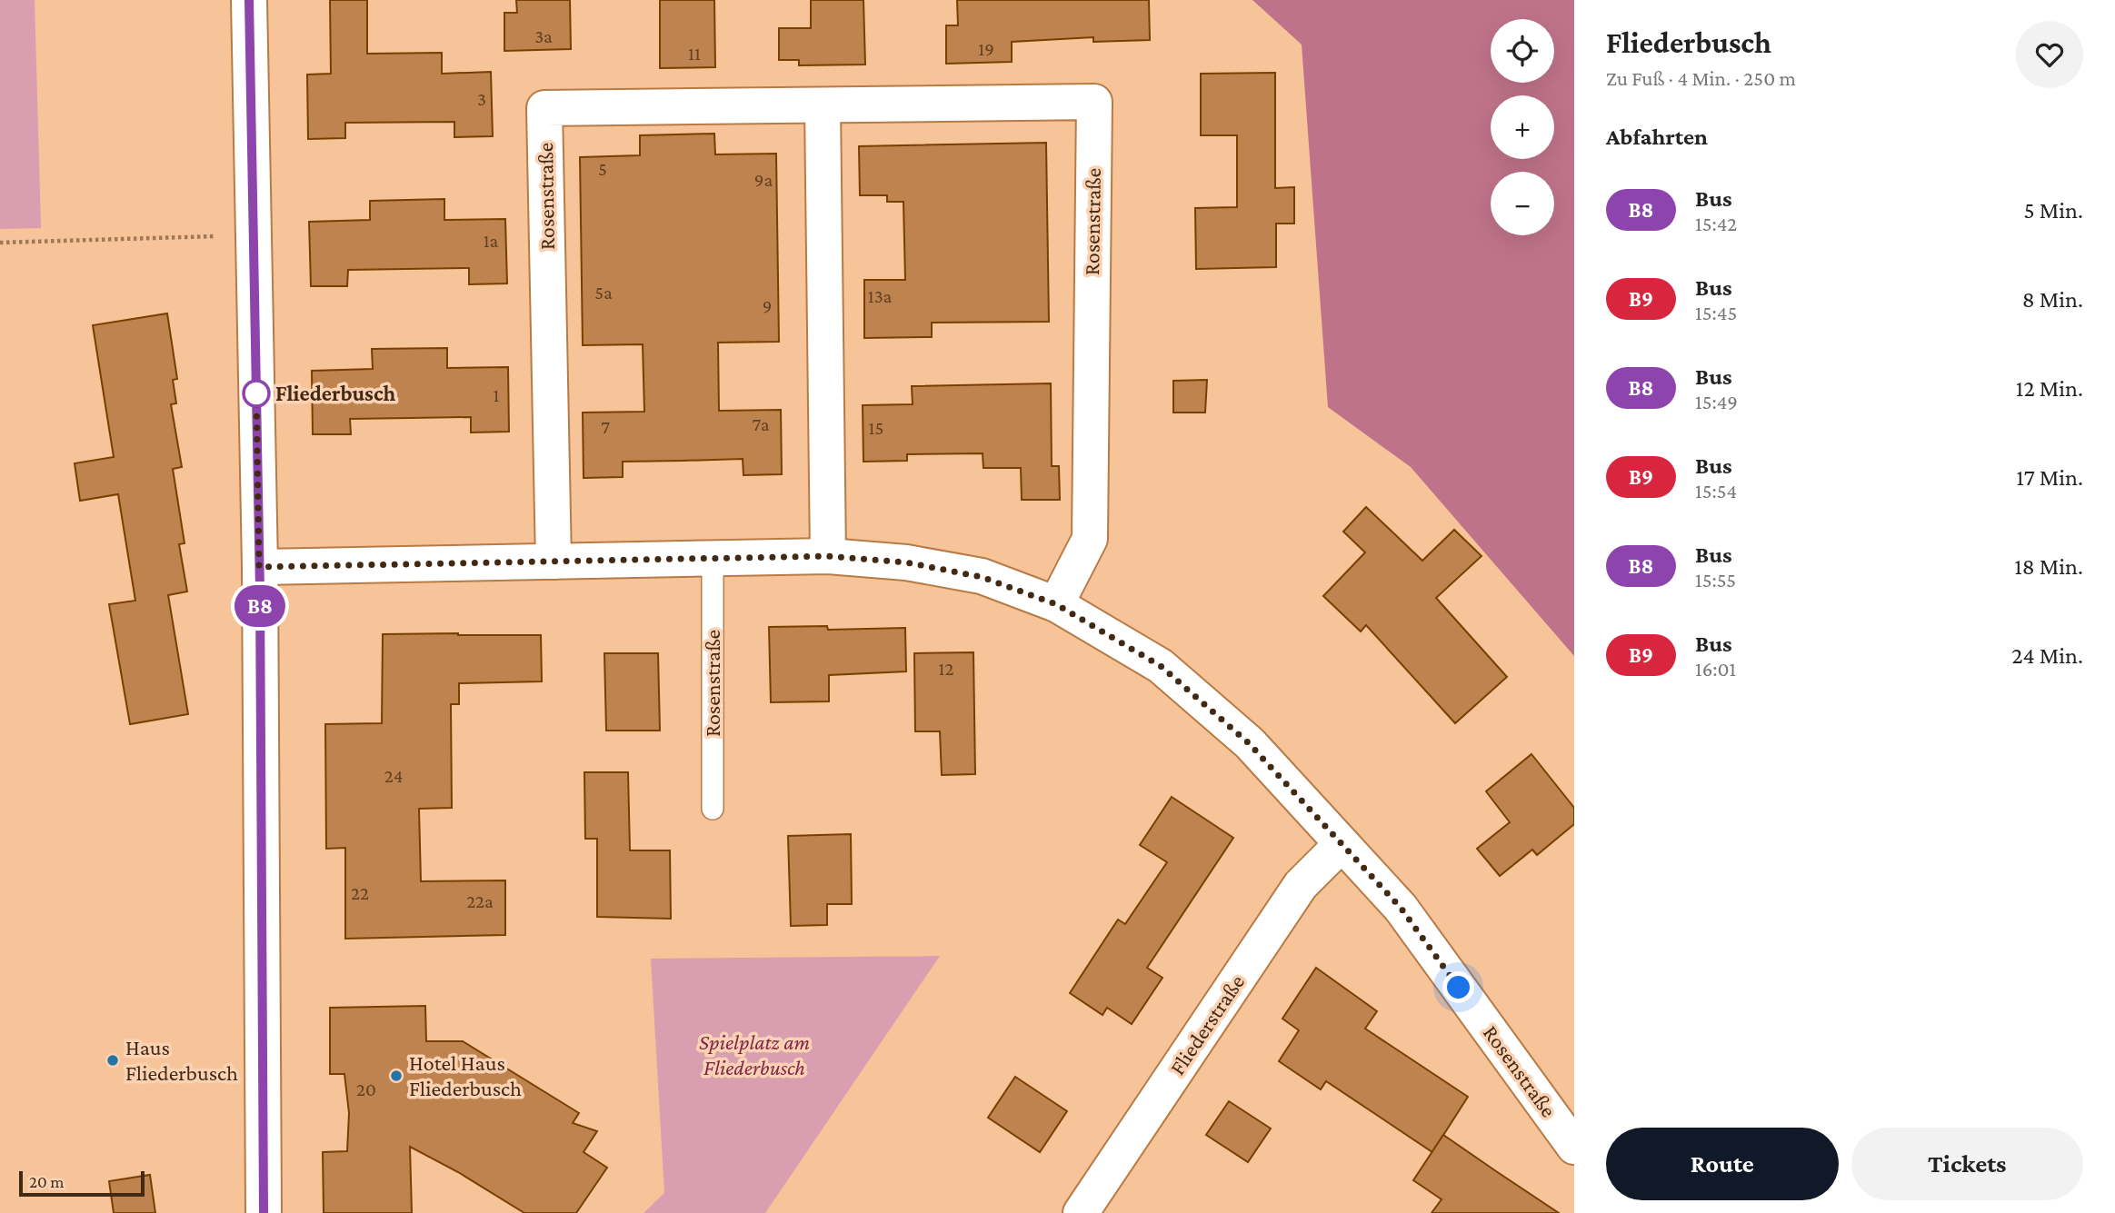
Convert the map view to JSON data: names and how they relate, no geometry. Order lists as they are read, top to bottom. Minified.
{"streets":{"street":["Rosenstraße","Fliederstraße"]},"crossings":[["Rosenstraße","Fliederstraße"]],"parks":["Spielplatz am Fliederbusch"],"places":["Fliederbusch","Haus Fliederbusch","Hotel Haus Fliederbusch"],"lines":["bus line B8"],"house_numbers":["3a","19","11","3","5","9a","1a","5a","13a","9","1","7a","7","15","12","24","22","22a","20"],"scale_bar":"20 m","page":{"on_map":"B8","heading":[["Fliederbusch","Zu Fuß · 4 Min. · 250 m"],"Abfahrten"],"map_buttons":["+","−"],"list":[{"mark":"B8","name":"Bus","note":"15:42","value":"5 Min."},{"mark":"B9","name":"Bus","note":"15:45","value":"8 Min."},{"mark":"B8","name":"Bus","note":"15:49","value":"12 Min."},{"mark":"B9","name":"Bus","note":"15:54","value":"17 Min."},{"mark":"B8","name":"Bus","note":"15:55","value":"18 Min."},{"mark":"B9","name":"Bus","note":"16:01","value":"24 Min."}],"buttons":["Route","Tickets"],"scale":"20 m"}}
